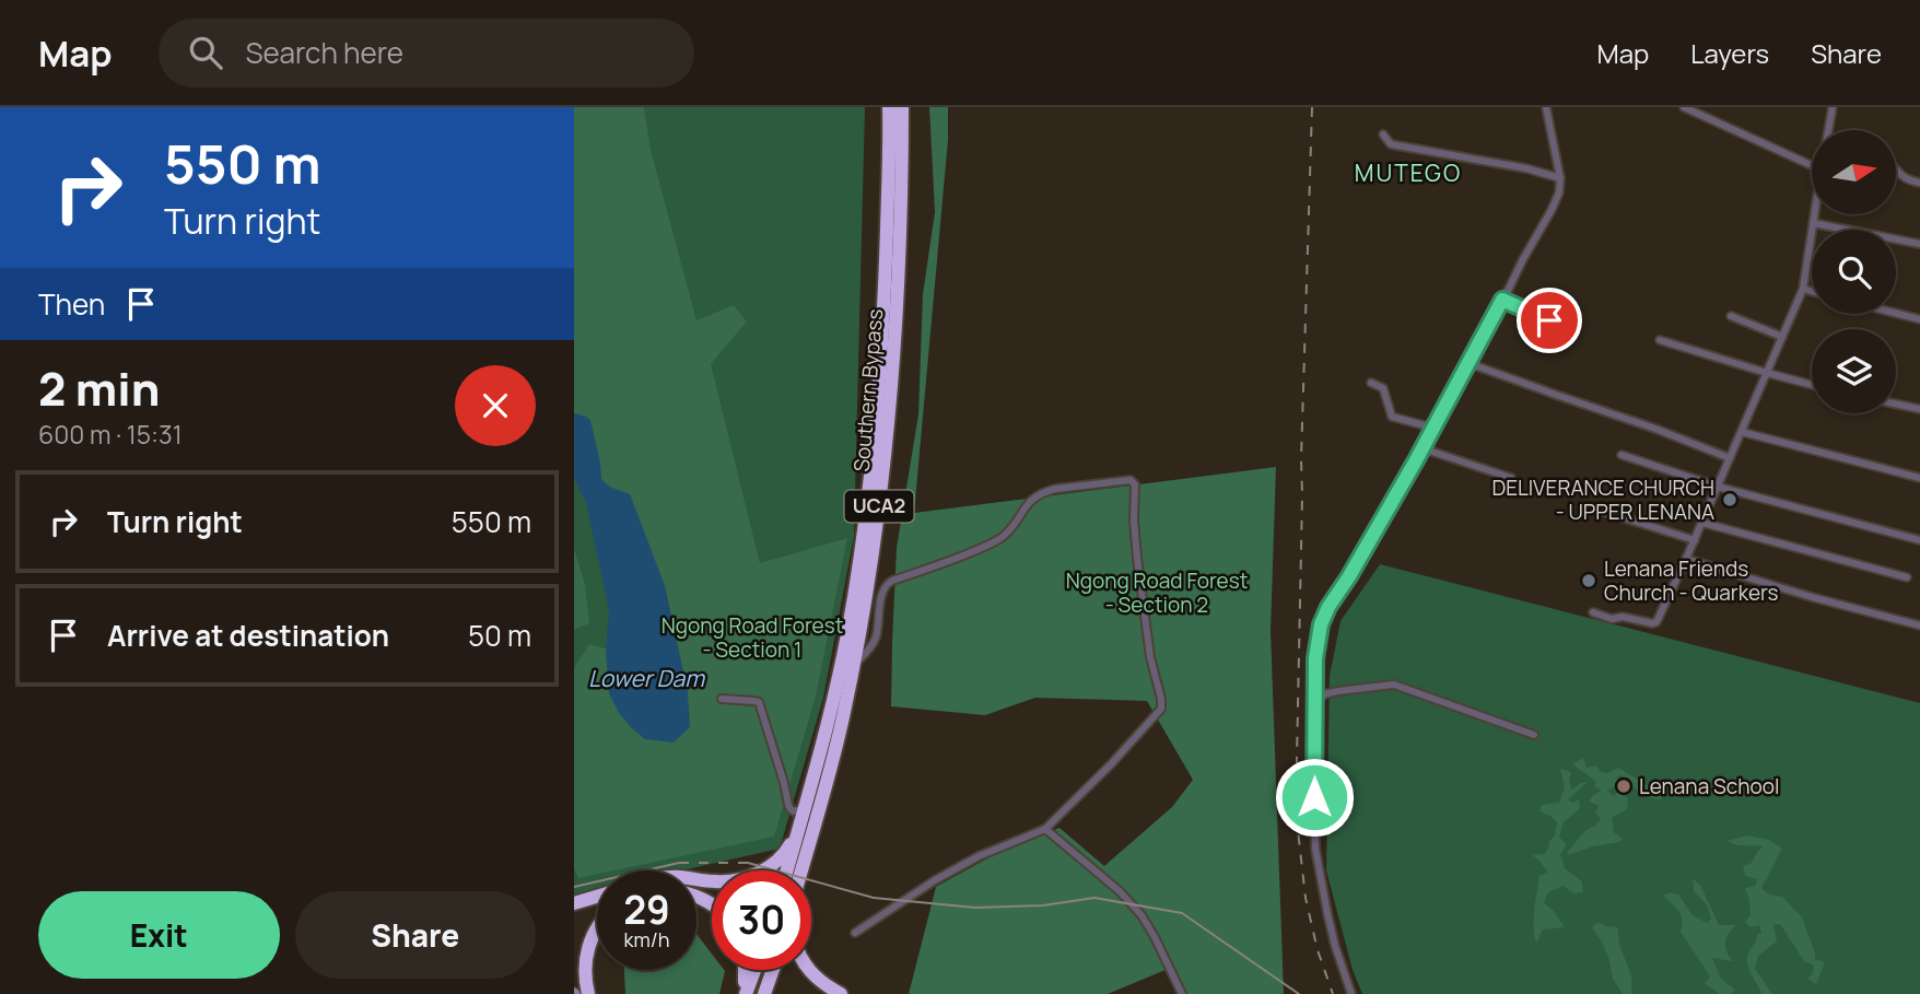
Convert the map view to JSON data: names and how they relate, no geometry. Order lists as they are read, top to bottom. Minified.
{"streets":{"highway":["Southern Bypass","UCA2"]},"districts":["MUTEGO"],"water":["Lower Dam"],"parks":["Ngong Road Forest - Section 2","Ngong Road Forest - Section 1"],"places":["DELIVERANCE CHURCH - UPPER LENANA","Lenana Friends Church - Quarkers","Lenana School"],"north":"right","page":{"header":"Map","search":"Search here","nav":["Map","Layers","Share"],"turn":["550 m","Turn right"],"then":"Then","heading":["2 min","600 m · 15:31"],"list":[{"name":"Turn right","value":"550 m"},{"name":"Arrive at destination","value":"50 m"}],"speed":"29 km/h","limit":"30","buttons":["Exit","Share"]}}
